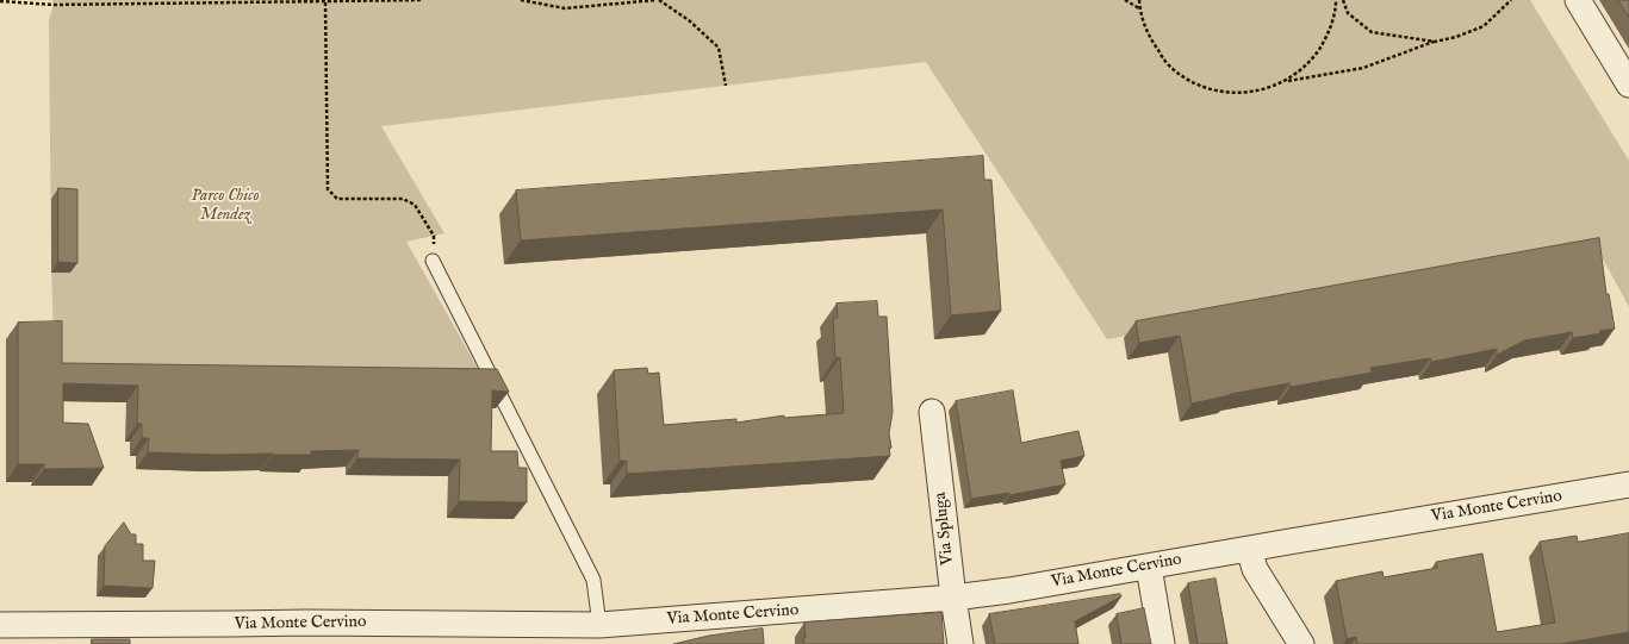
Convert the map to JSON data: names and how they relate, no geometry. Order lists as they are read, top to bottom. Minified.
{"streets":{"street":["Via Monte Cervino","Via Spluga"]},"crossings":[["Via Monte Cervino","Via Spluga"]],"parks":["Parco Chico Mendez"]}
